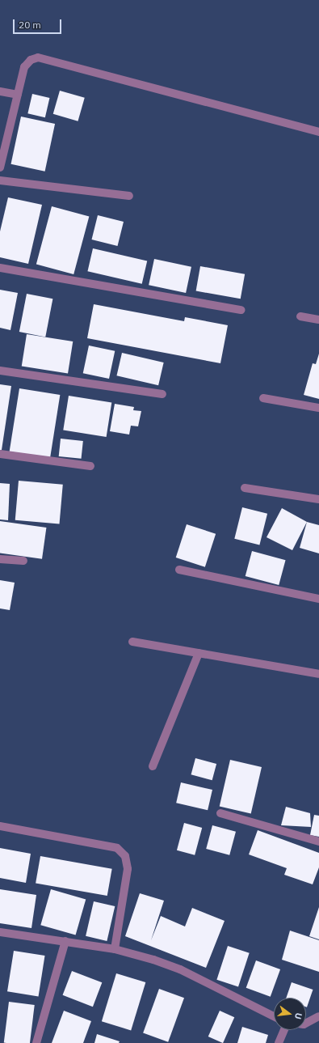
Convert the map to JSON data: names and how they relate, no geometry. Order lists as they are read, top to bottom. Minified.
{"scale_bar":"20 m","north":"right"}
